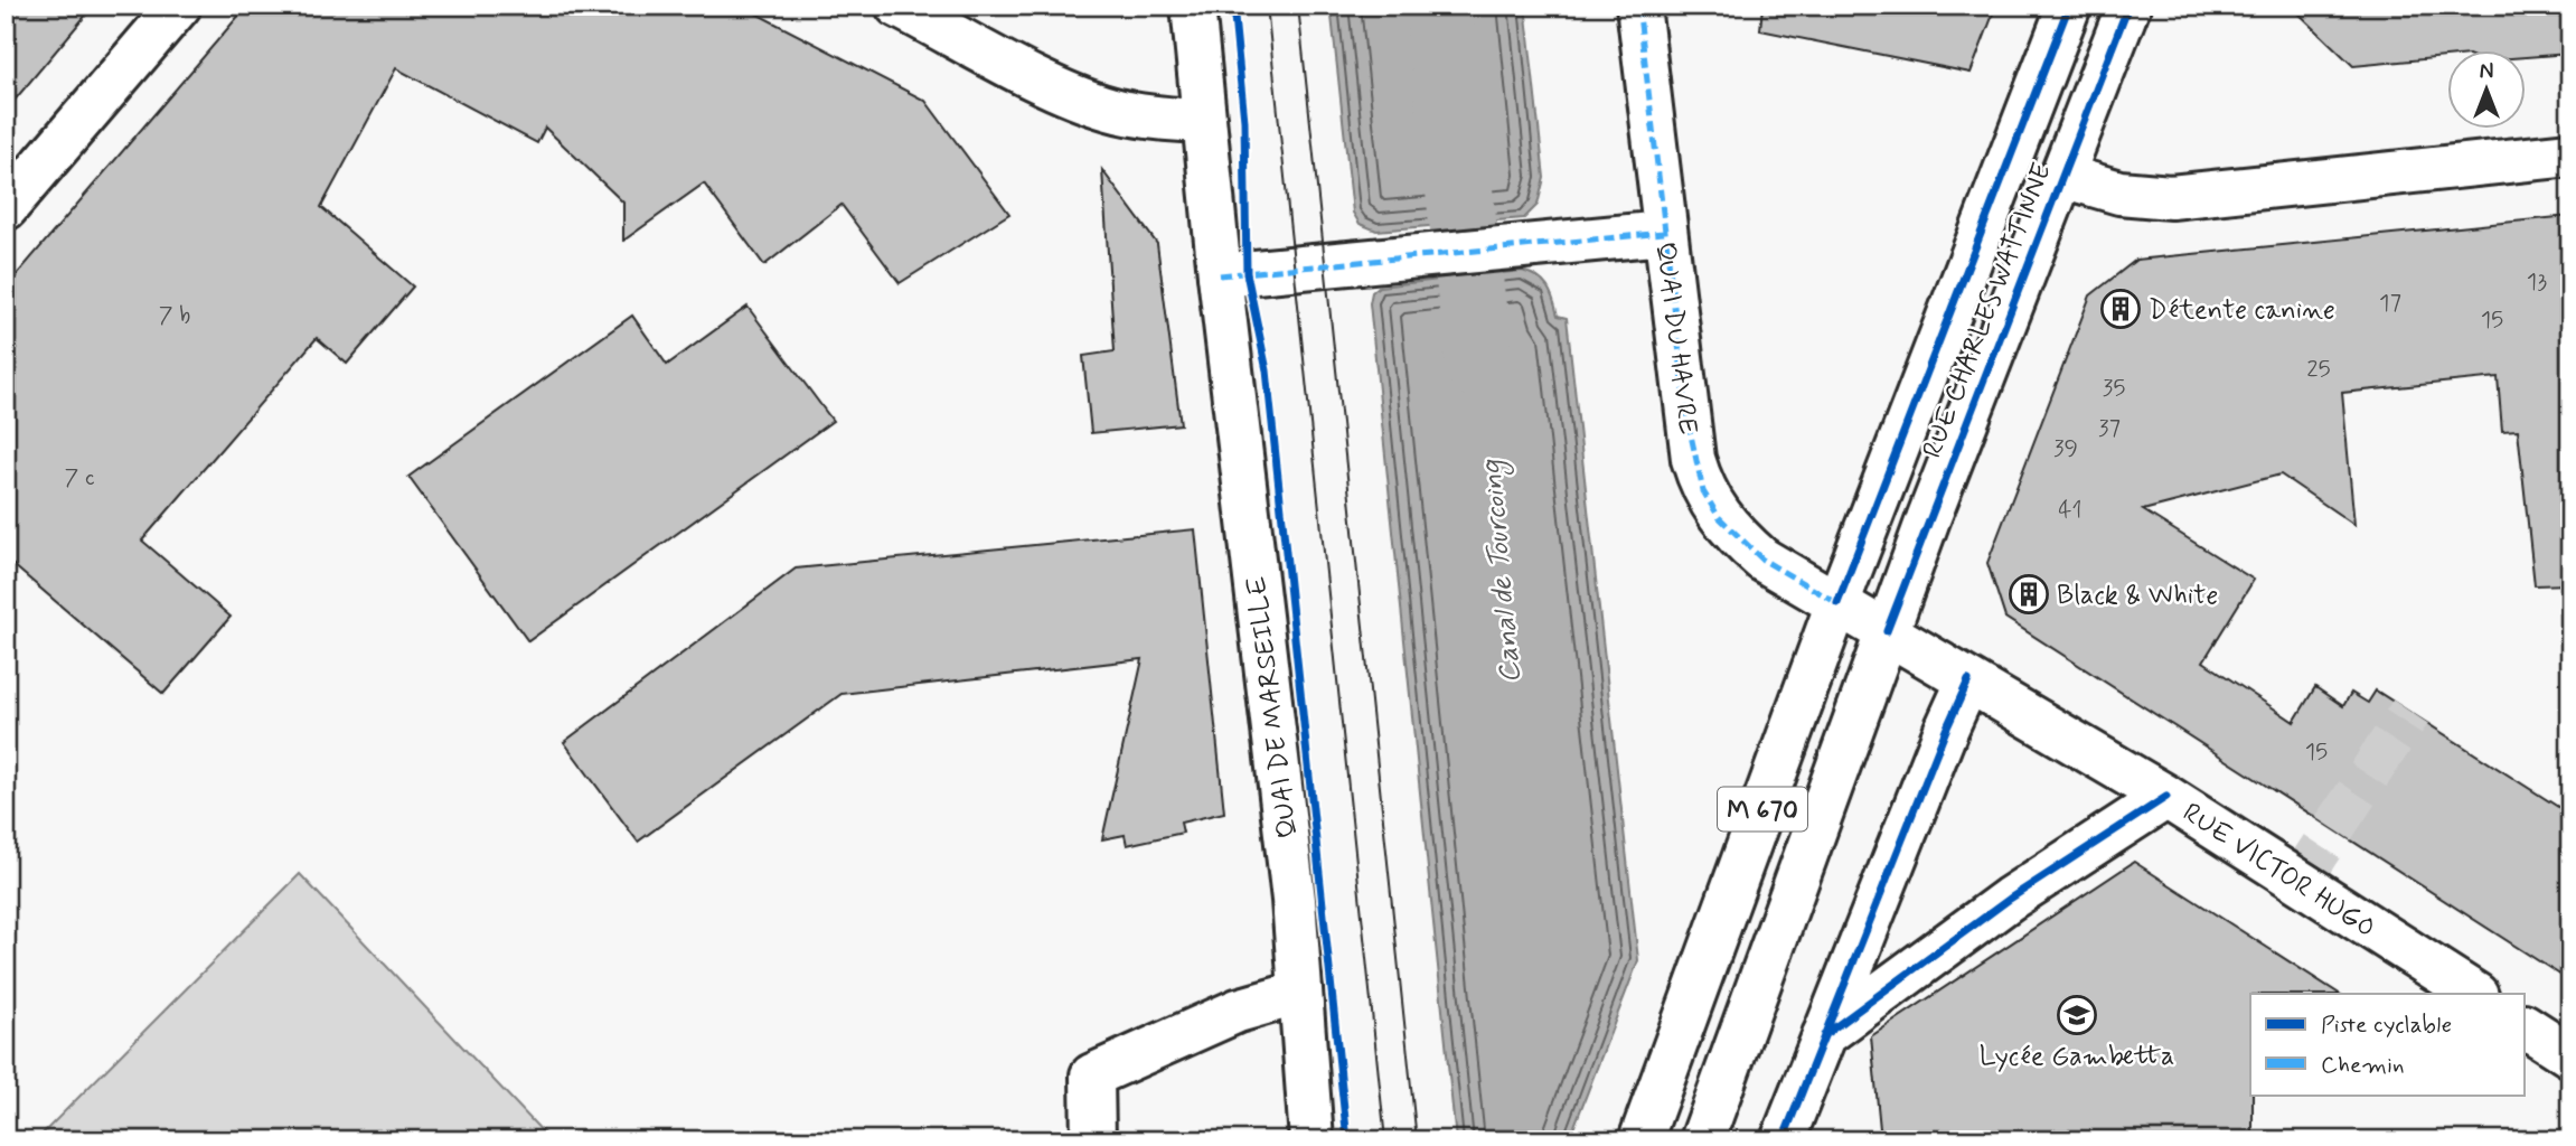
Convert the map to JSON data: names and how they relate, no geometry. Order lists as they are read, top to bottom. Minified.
{"streets":{"street":["RUE CHARLES WATTINNE","QUAI DU HAVRE","QUAI DE MARSEILLE","M 670","RUE VICTOR HUGO"]},"crossings":[["RUE CHARLES WATTINNE","QUAI DU HAVRE"],["RUE CHARLES WATTINNE","RUE VICTOR HUGO"],["QUAI DU HAVRE","RUE VICTOR HUGO"]],"water":["Canal de Tourcoing"],"places":{"building":["Détente canine","Black & White"],"school or university":["Lycée Gambetta"]},"house_numbers":["13","17","7 b","15","25","35","37","39","7 c","41","15"],"legend":["Piste cyclable","Chemin"],"north":"top"}
